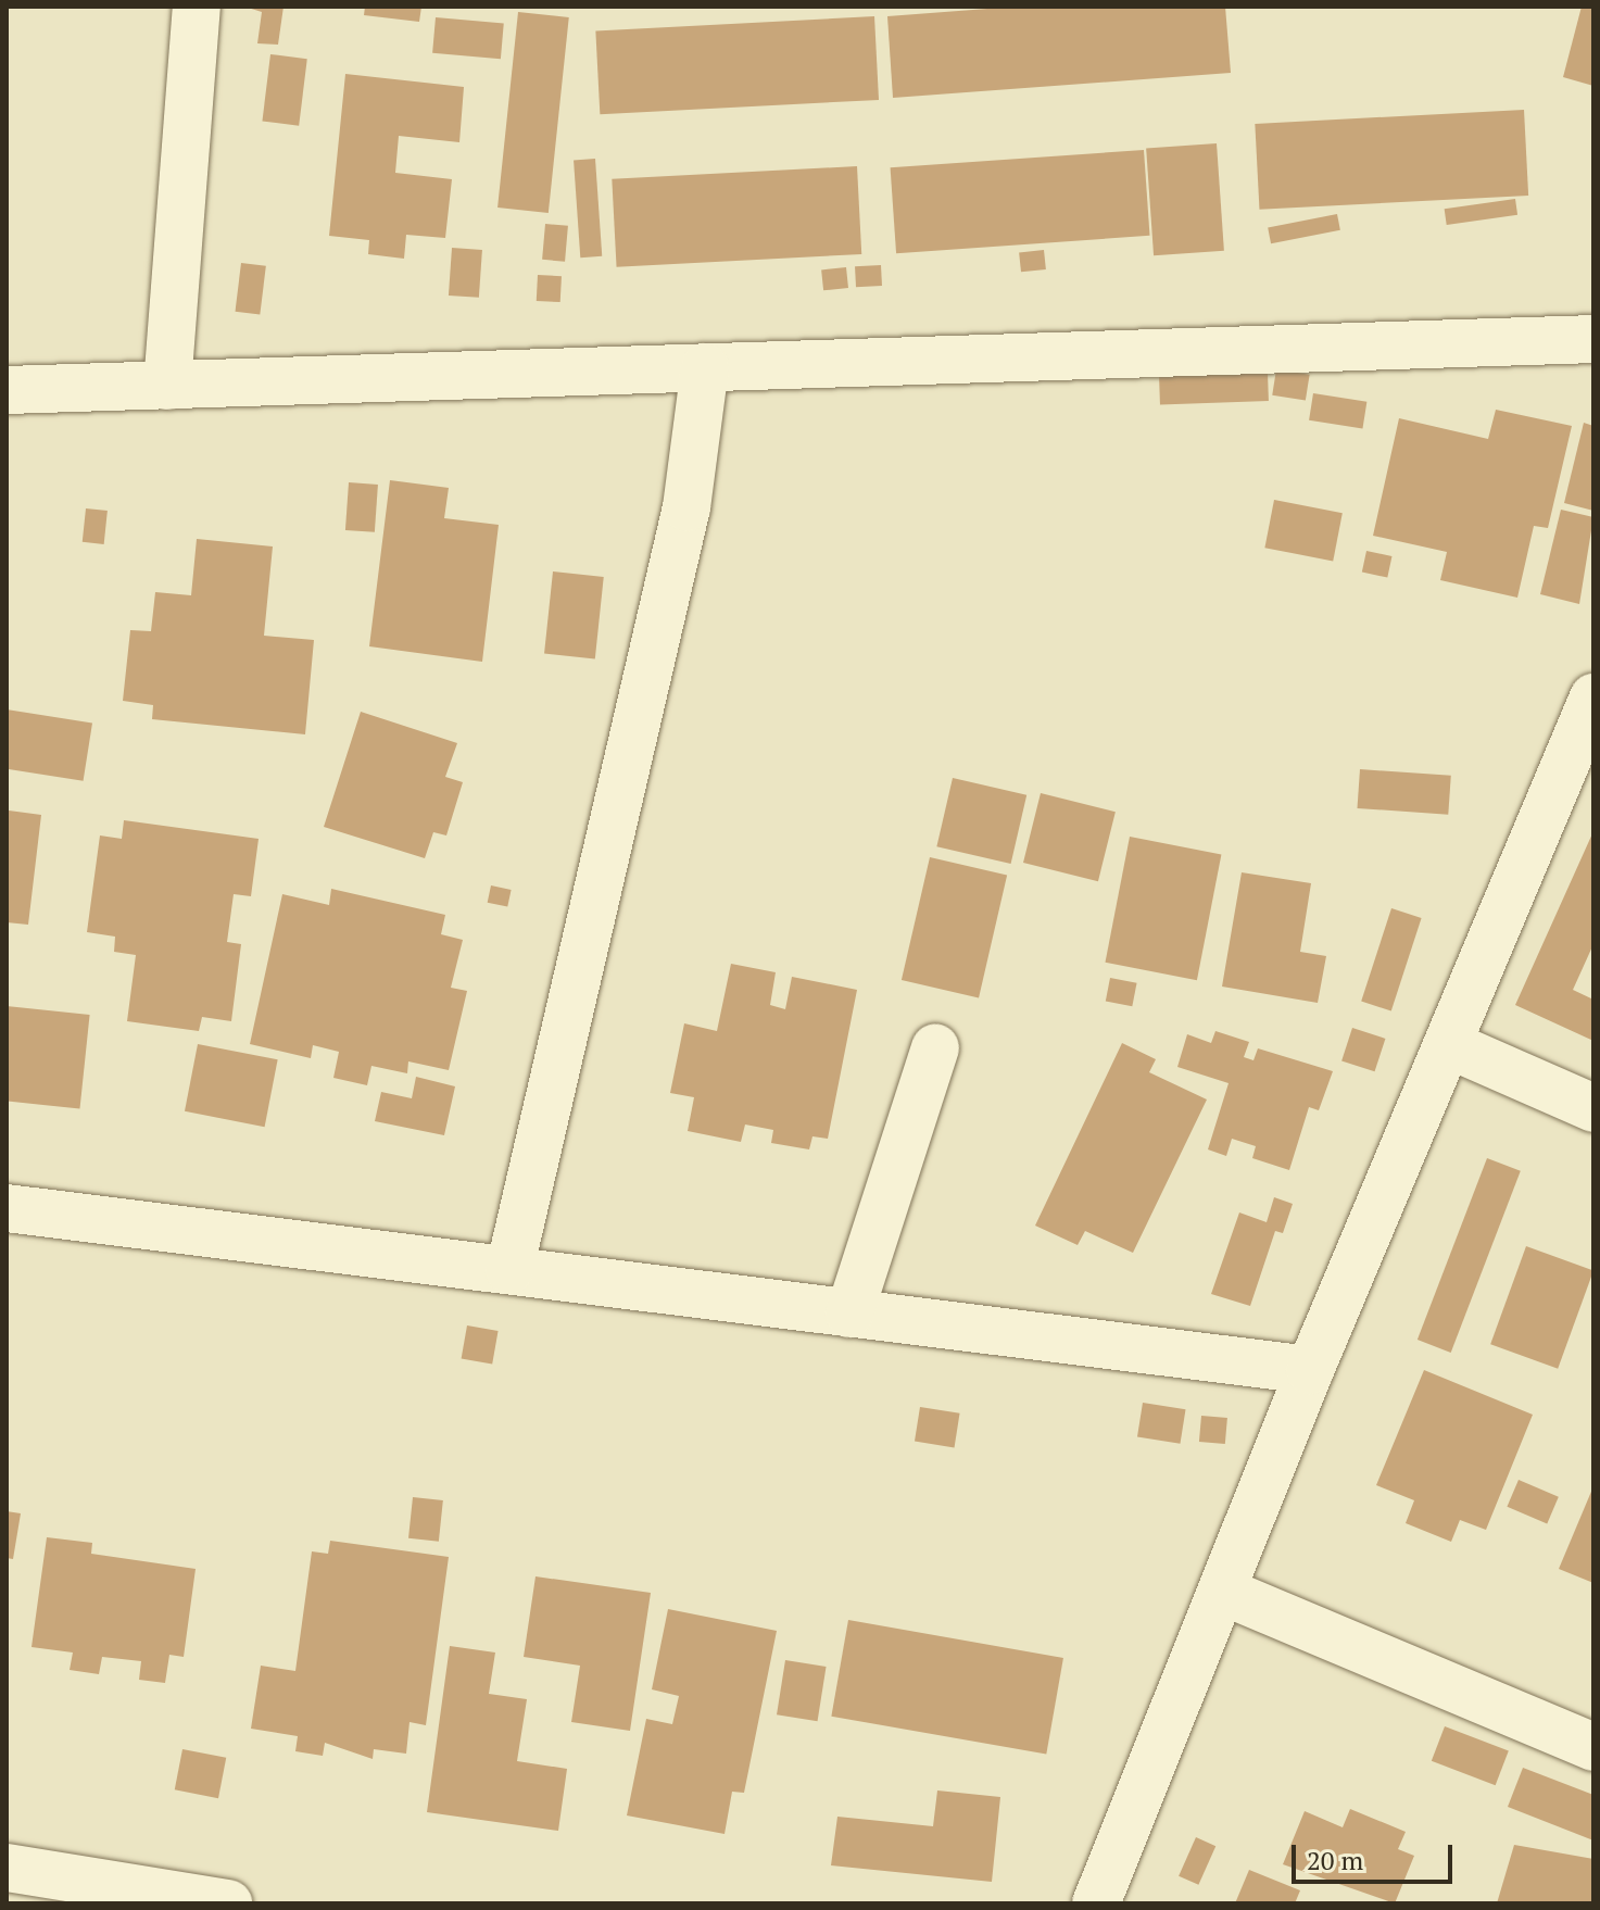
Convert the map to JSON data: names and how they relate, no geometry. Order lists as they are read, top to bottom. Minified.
{"scale_bar":"20 m"}
